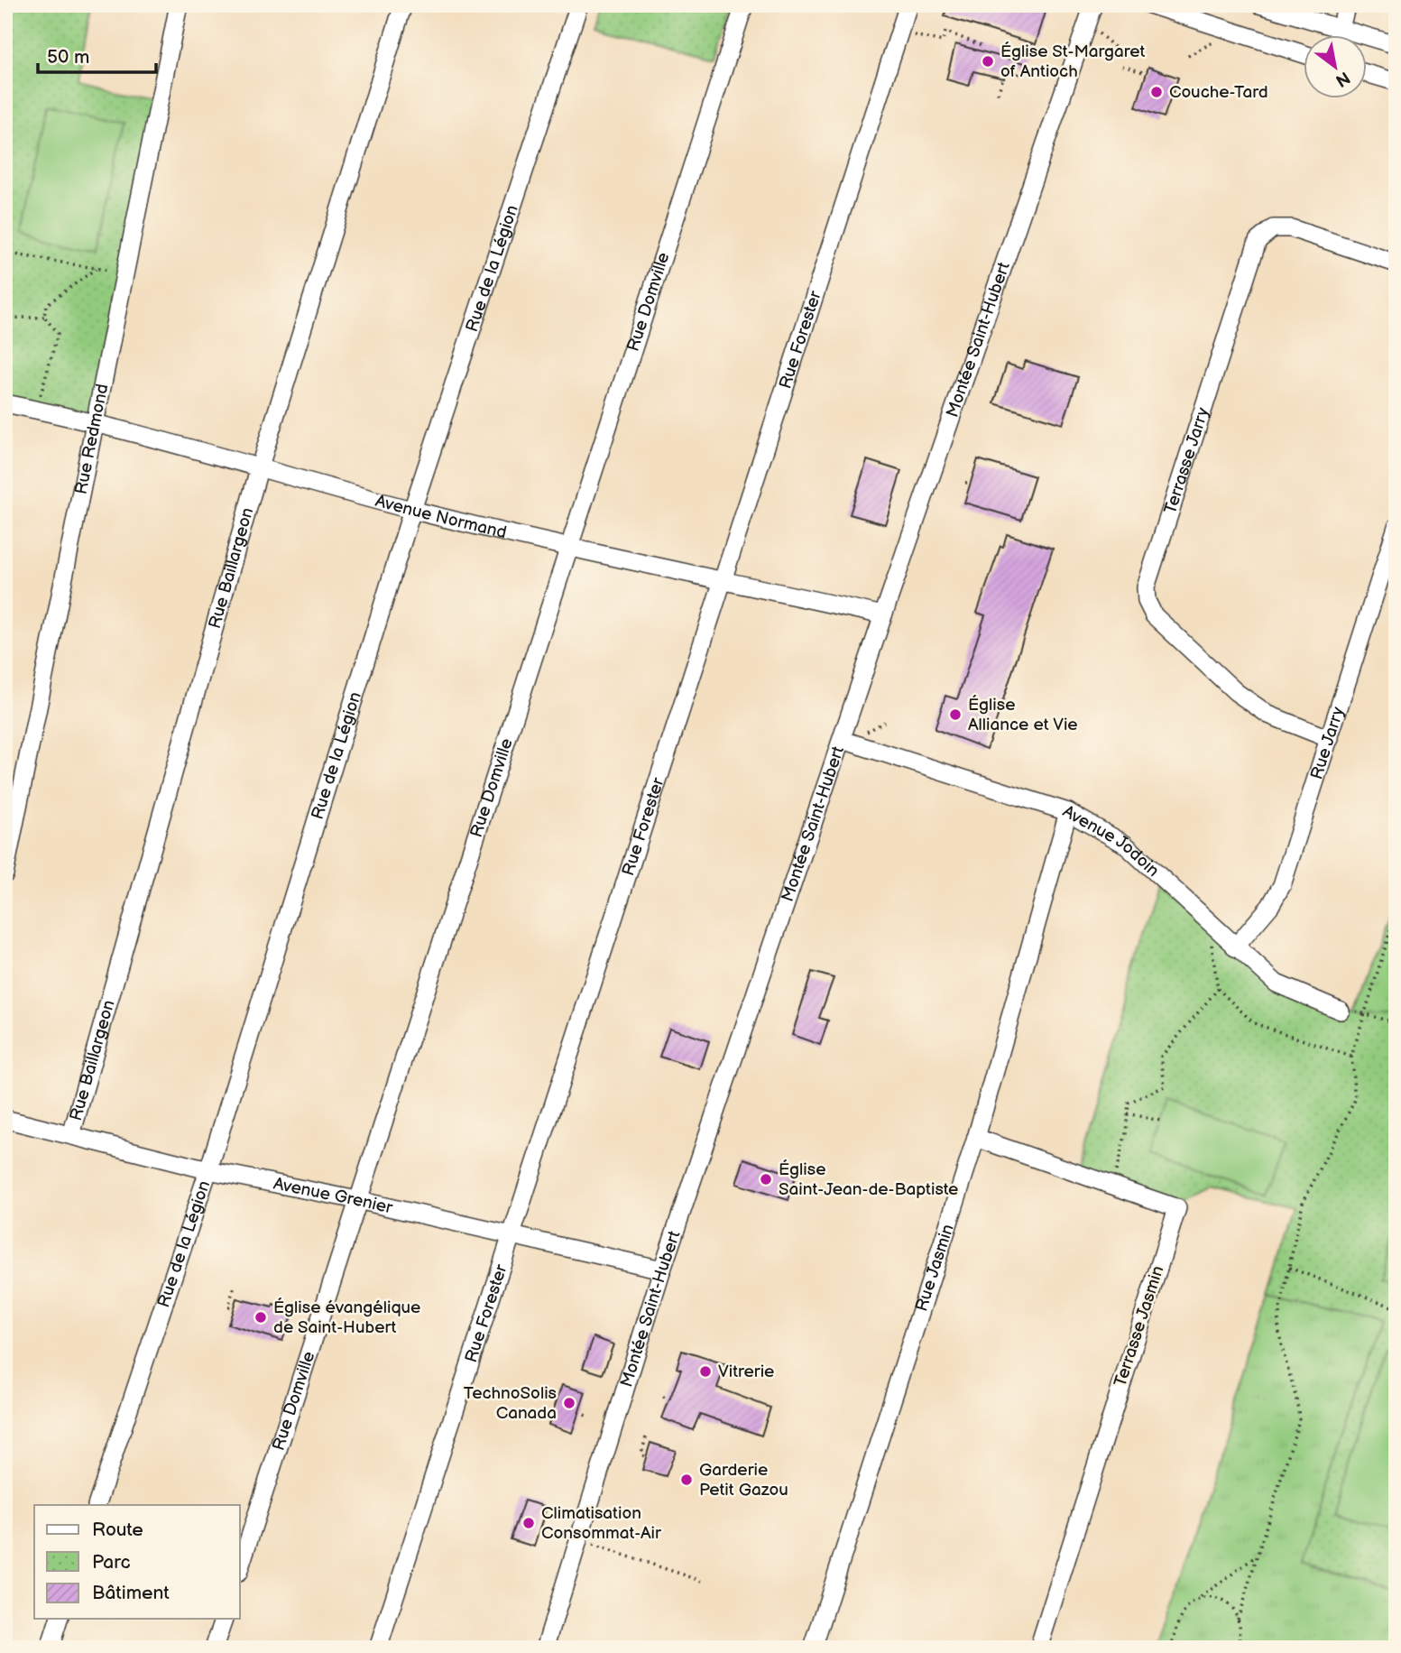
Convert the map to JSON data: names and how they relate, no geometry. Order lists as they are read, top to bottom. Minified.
{"streets":{"street":["Rue de la Légion","Rue Domville","Rue Forester","Montée Saint-Hubert","Rue Redmond","Terrasse Jarry","Avenue Normand","Rue Baillargeon","Rue Jarry","Avenue Jodoin","Avenue Grenier","Rue Jasmin","Terrasse Jasmin"]},"crossings":[["Rue de la Légion","Avenue Normand"],["Rue de la Légion","Avenue Grenier"],["Rue Domville","Avenue Normand"],["Rue Domville","Avenue Grenier"],["Rue Forester","Avenue Normand"],["Rue Forester","Avenue Grenier"],["Montée Saint-Hubert","Avenue Normand"],["Montée Saint-Hubert","Avenue Jodoin"],["Montée Saint-Hubert","Avenue Grenier"],["Rue Redmond","Avenue Normand"],["Terrasse Jarry","Rue Jarry"],["Avenue Normand","Rue Baillargeon"],["Rue Baillargeon","Avenue Grenier"],["Rue Jarry","Avenue Jodoin"],["Avenue Jodoin","Rue Jasmin"],["Rue Jasmin","Terrasse Jasmin"]],"places":["Église St-Margaret of Antioch","Couche-Tard","Église Alliance et Vie","Église Saint-Jean-de-Baptiste","Église évangélique de Saint-Hubert","Vitrerie","TechnoSolis Canada","Garderie Petit Gazou","Climatisation Consommat-Air"],"legend":["Route","Parc","Bâtiment"],"scale_bar":"50 m","north":"bottom right"}
